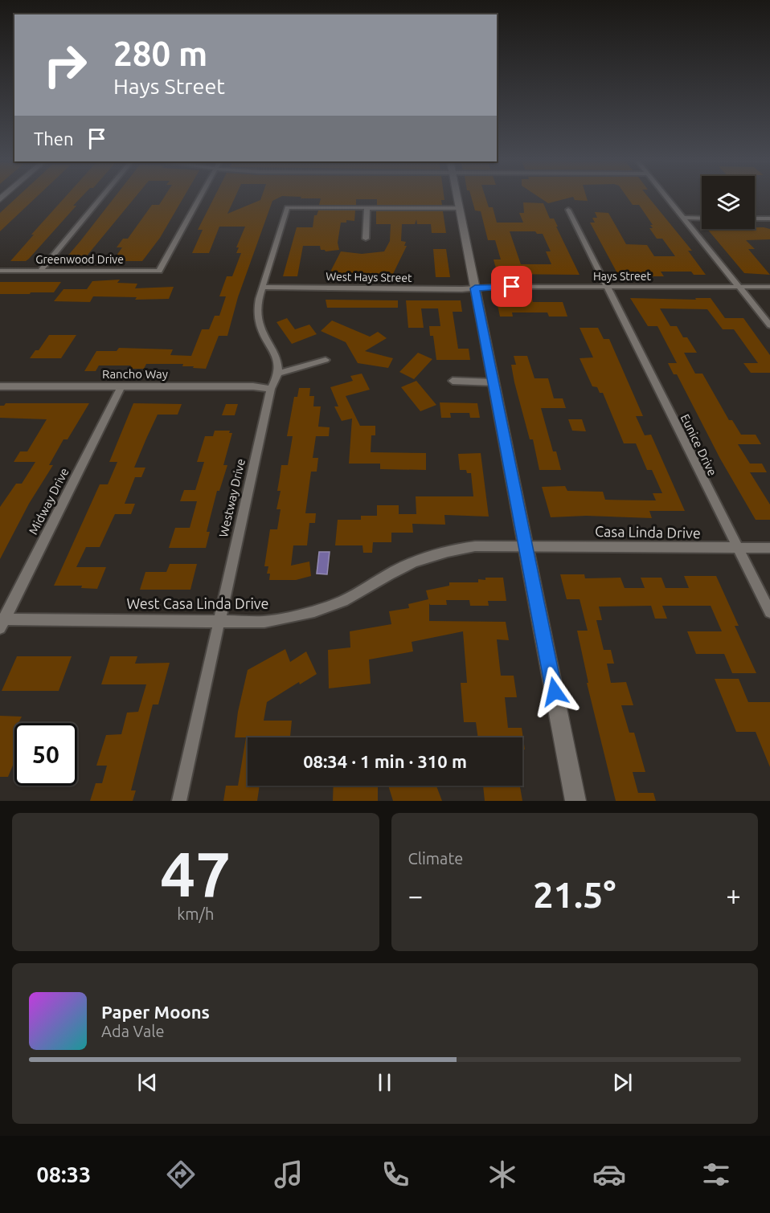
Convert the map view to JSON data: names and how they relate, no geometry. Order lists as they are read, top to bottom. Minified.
{"streets":{"street":["Greenwood Drive","Hays Street","West Hays Street","Rancho Way","Eunice Drive","Westway Drive","Midway Drive","Casa Linda Drive","West Casa Linda Drive"]},"crossings":[["Hays Street","West Hays Street"],["Hays Street","Eunice Drive"],["Rancho Way","Westway Drive"],["Rancho Way","Midway Drive"],["Eunice Drive","Casa Linda Drive"],["Westway Drive","West Casa Linda Drive"],["Midway Drive","West Casa Linda Drive"],["Casa Linda Drive","West Casa Linda Drive"]],"page":{"turn":["280 m","Hays Street"],"then":"Then","limit":"50","trip":"08:34 · 1 min · 310 m","tile":[["47","km/h"],"Climate"],"heat":["−","21.5°","+"],"song":["Paper Moons","Ada Vale"],"tabs":"08:33"}}
